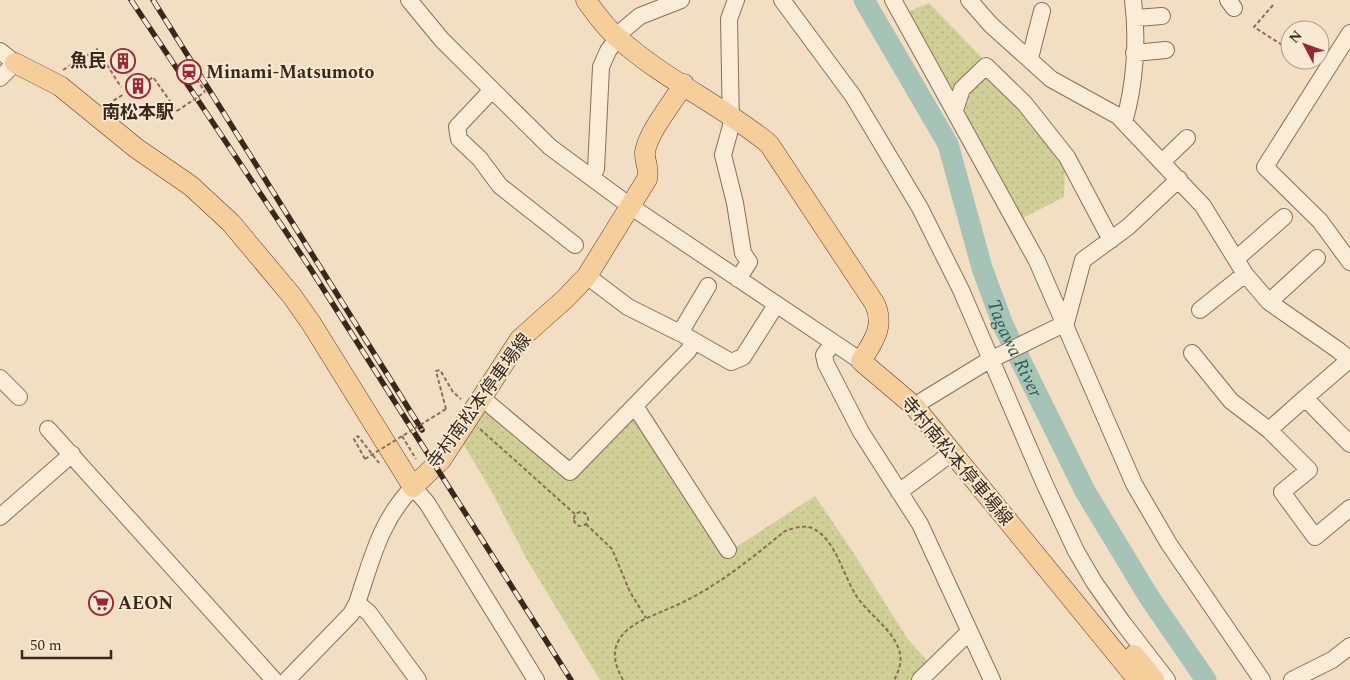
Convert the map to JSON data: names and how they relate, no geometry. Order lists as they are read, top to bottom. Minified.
{"streets":{"main road":["寺村南松本停車場線"]},"water":["Tagawa River"],"places":{"building":["魚民","南松本駅"],"station":["Minami-Matsumoto"],"supermarket":["AEON"]},"scale_bar":"50 m","north":"top left"}
